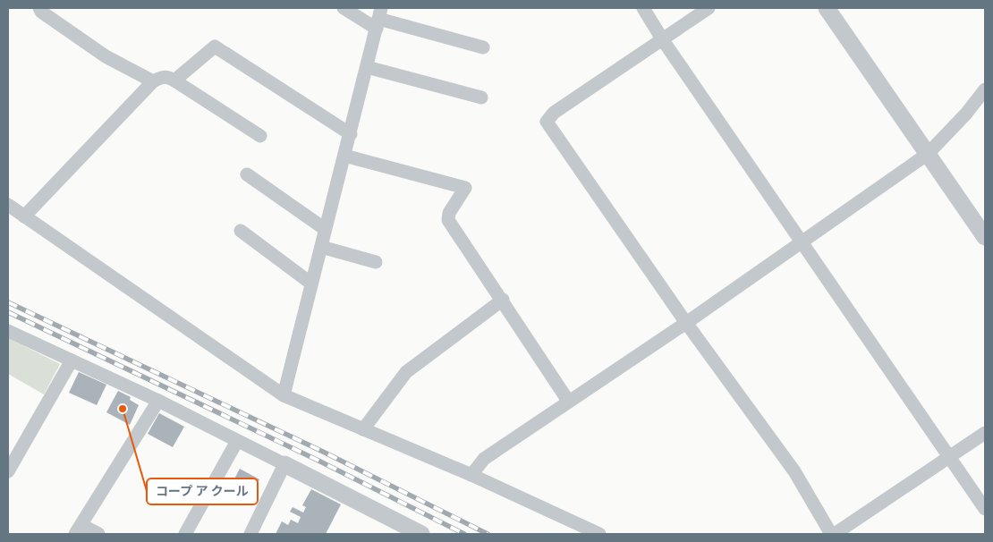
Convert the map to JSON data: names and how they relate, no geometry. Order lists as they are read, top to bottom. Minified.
{"places":["コープ ア クール"]}
